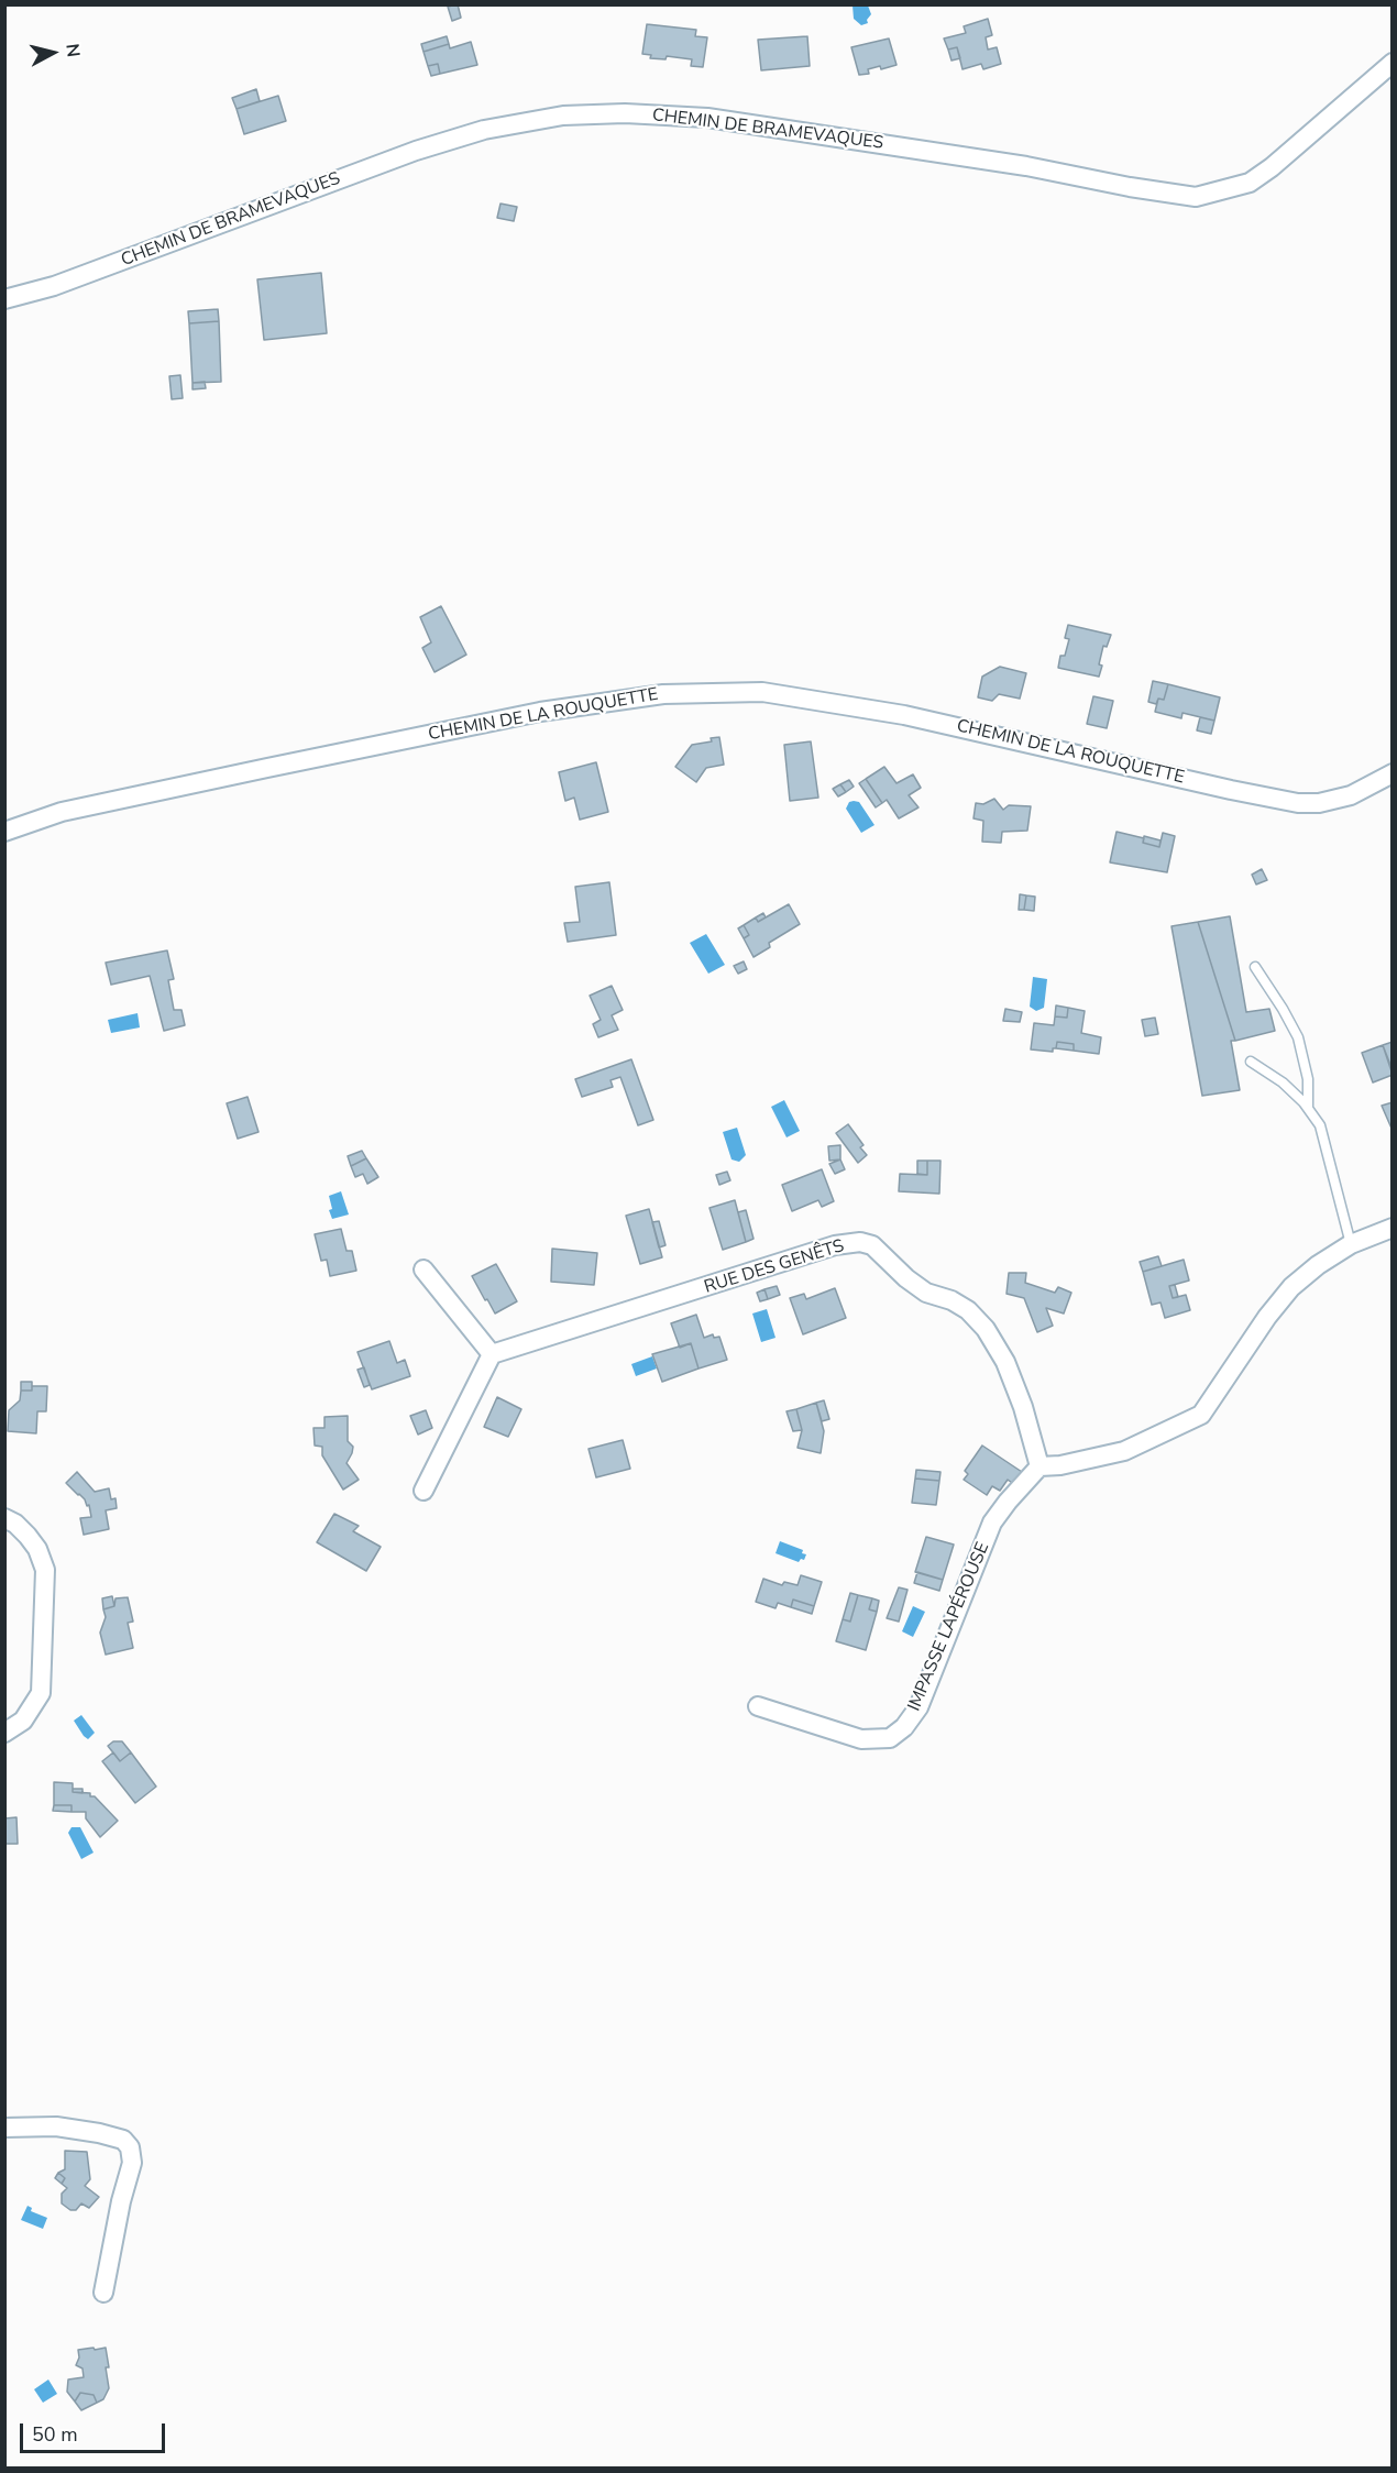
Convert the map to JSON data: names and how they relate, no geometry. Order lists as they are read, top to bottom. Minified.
{"streets":{"street":["CHEMIN DE BRAMEVAQUES","CHEMIN DE LA ROUQUETTE","RUE DES GENÊTS","IMPASSE LAPÉROUSE"]},"crossings":[["RUE DES GENÊTS","IMPASSE LAPÉROUSE"]],"scale_bar":"50 m","north":"right"}
